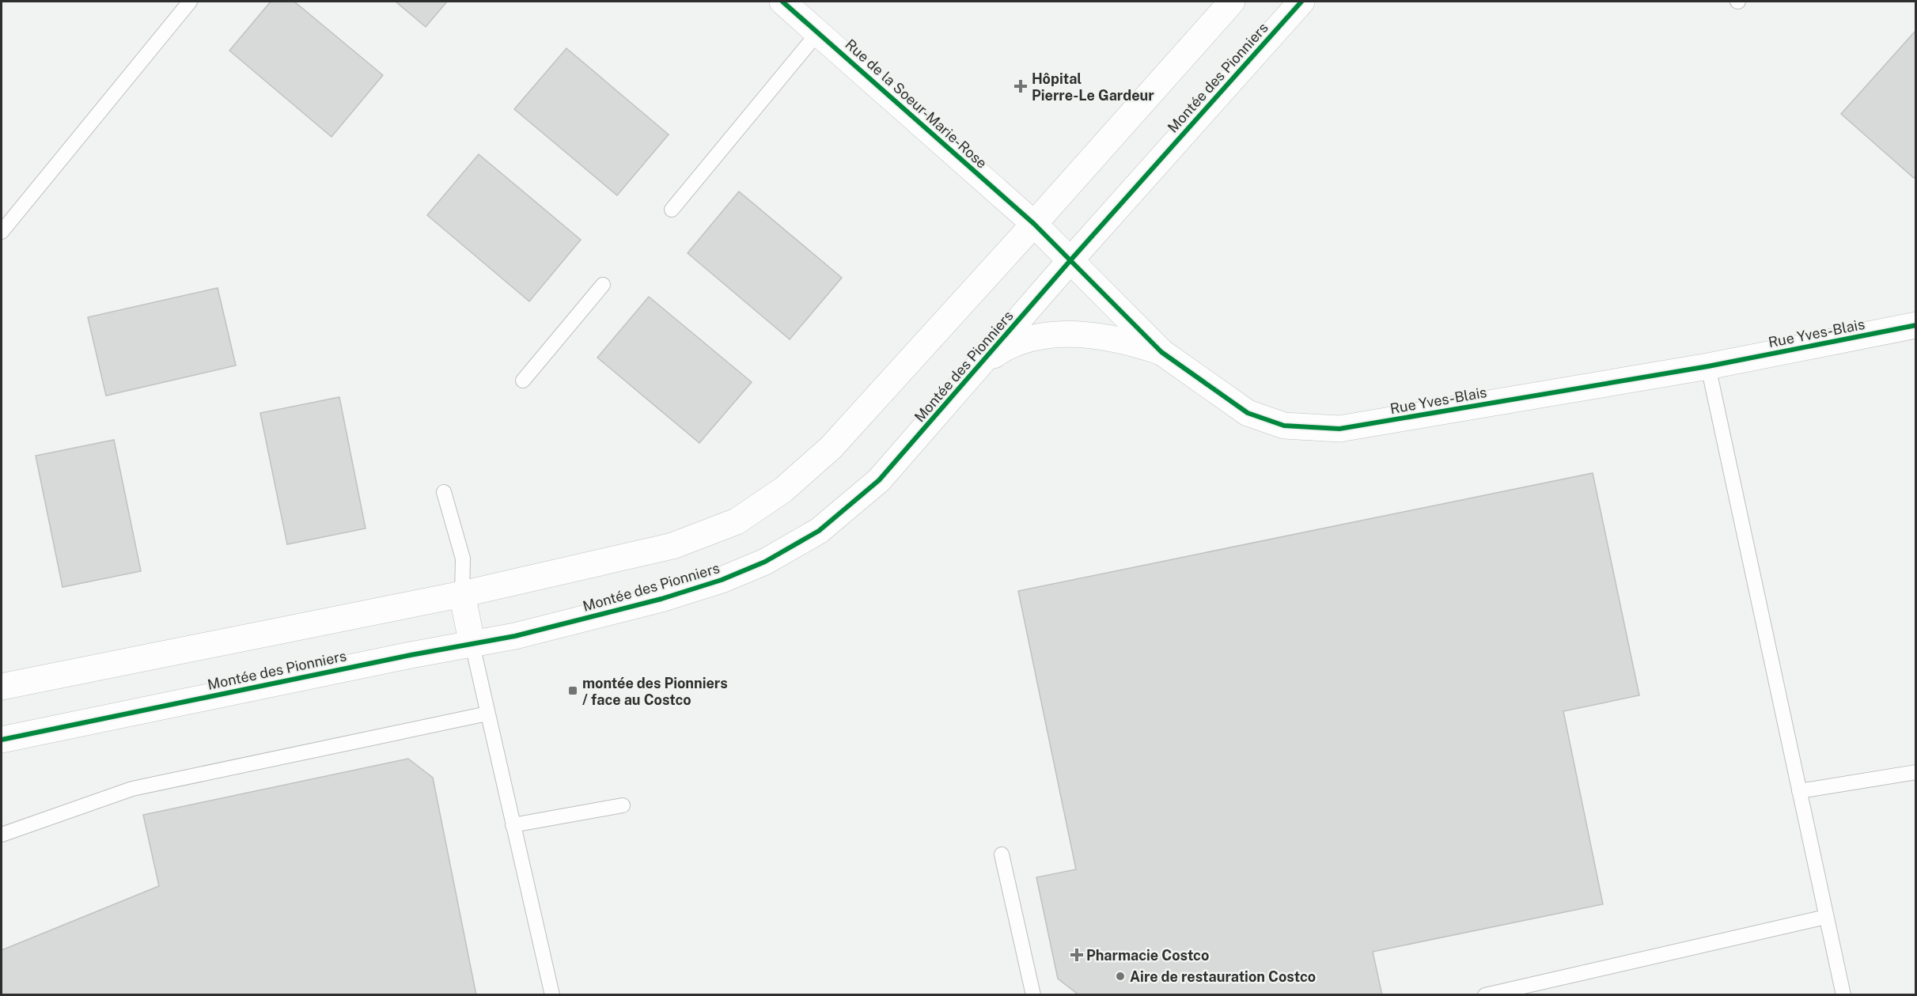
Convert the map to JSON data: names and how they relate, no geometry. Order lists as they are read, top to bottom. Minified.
{"streets":{"street":["Montée des Pionniers","Rue de la Soeur-Marie-Rose","Rue Yves-Blais"]},"crossings":[["Montée des Pionniers","Rue Yves-Blais"],["Rue de la Soeur-Marie-Rose","Rue Yves-Blais"]],"places":{"health":["Hôpital Pierre-Le Gardeur","Pharmacie Costco"],"transit":["montée des Pionniers / face au Costco"],"other":["Aire de restauration Costco"]}}
